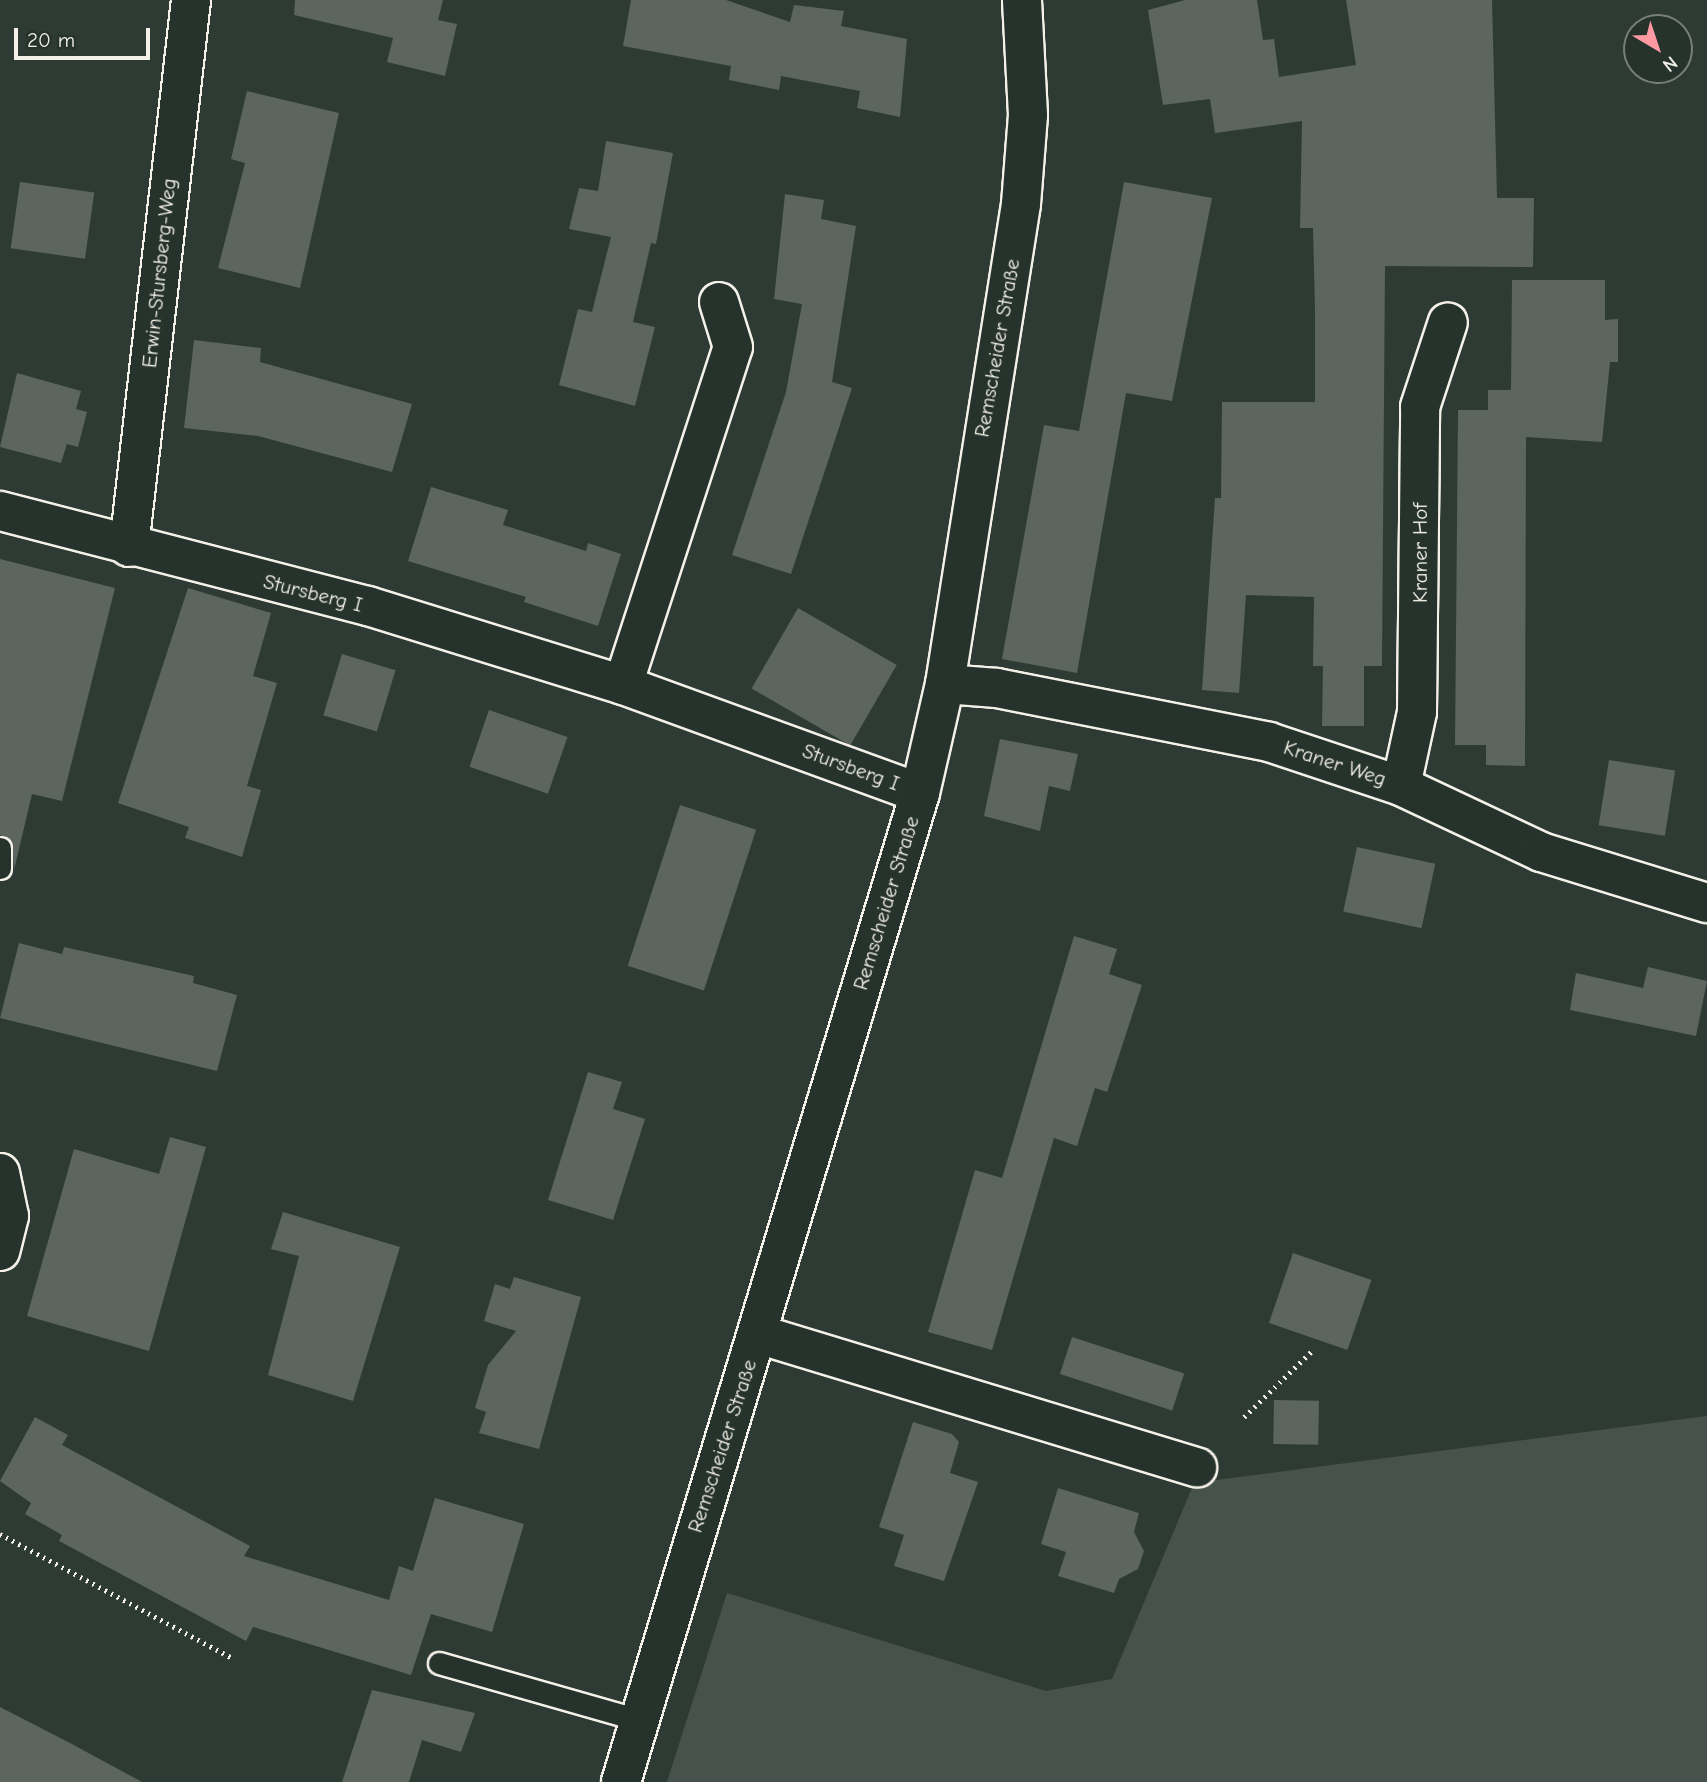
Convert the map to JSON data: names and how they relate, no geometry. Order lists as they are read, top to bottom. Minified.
{"streets":{"street":["Erwin-Stursberg-Weg","Remscheider Straße","Kraner Hof","Stursberg I","Kraner Weg"]},"crossings":[["Erwin-Stursberg-Weg","Stursberg I"],["Remscheider Straße","Stursberg I"],["Remscheider Straße","Kraner Weg"],["Kraner Hof","Kraner Weg"]],"scale_bar":"20 m","north":"bottom right"}
